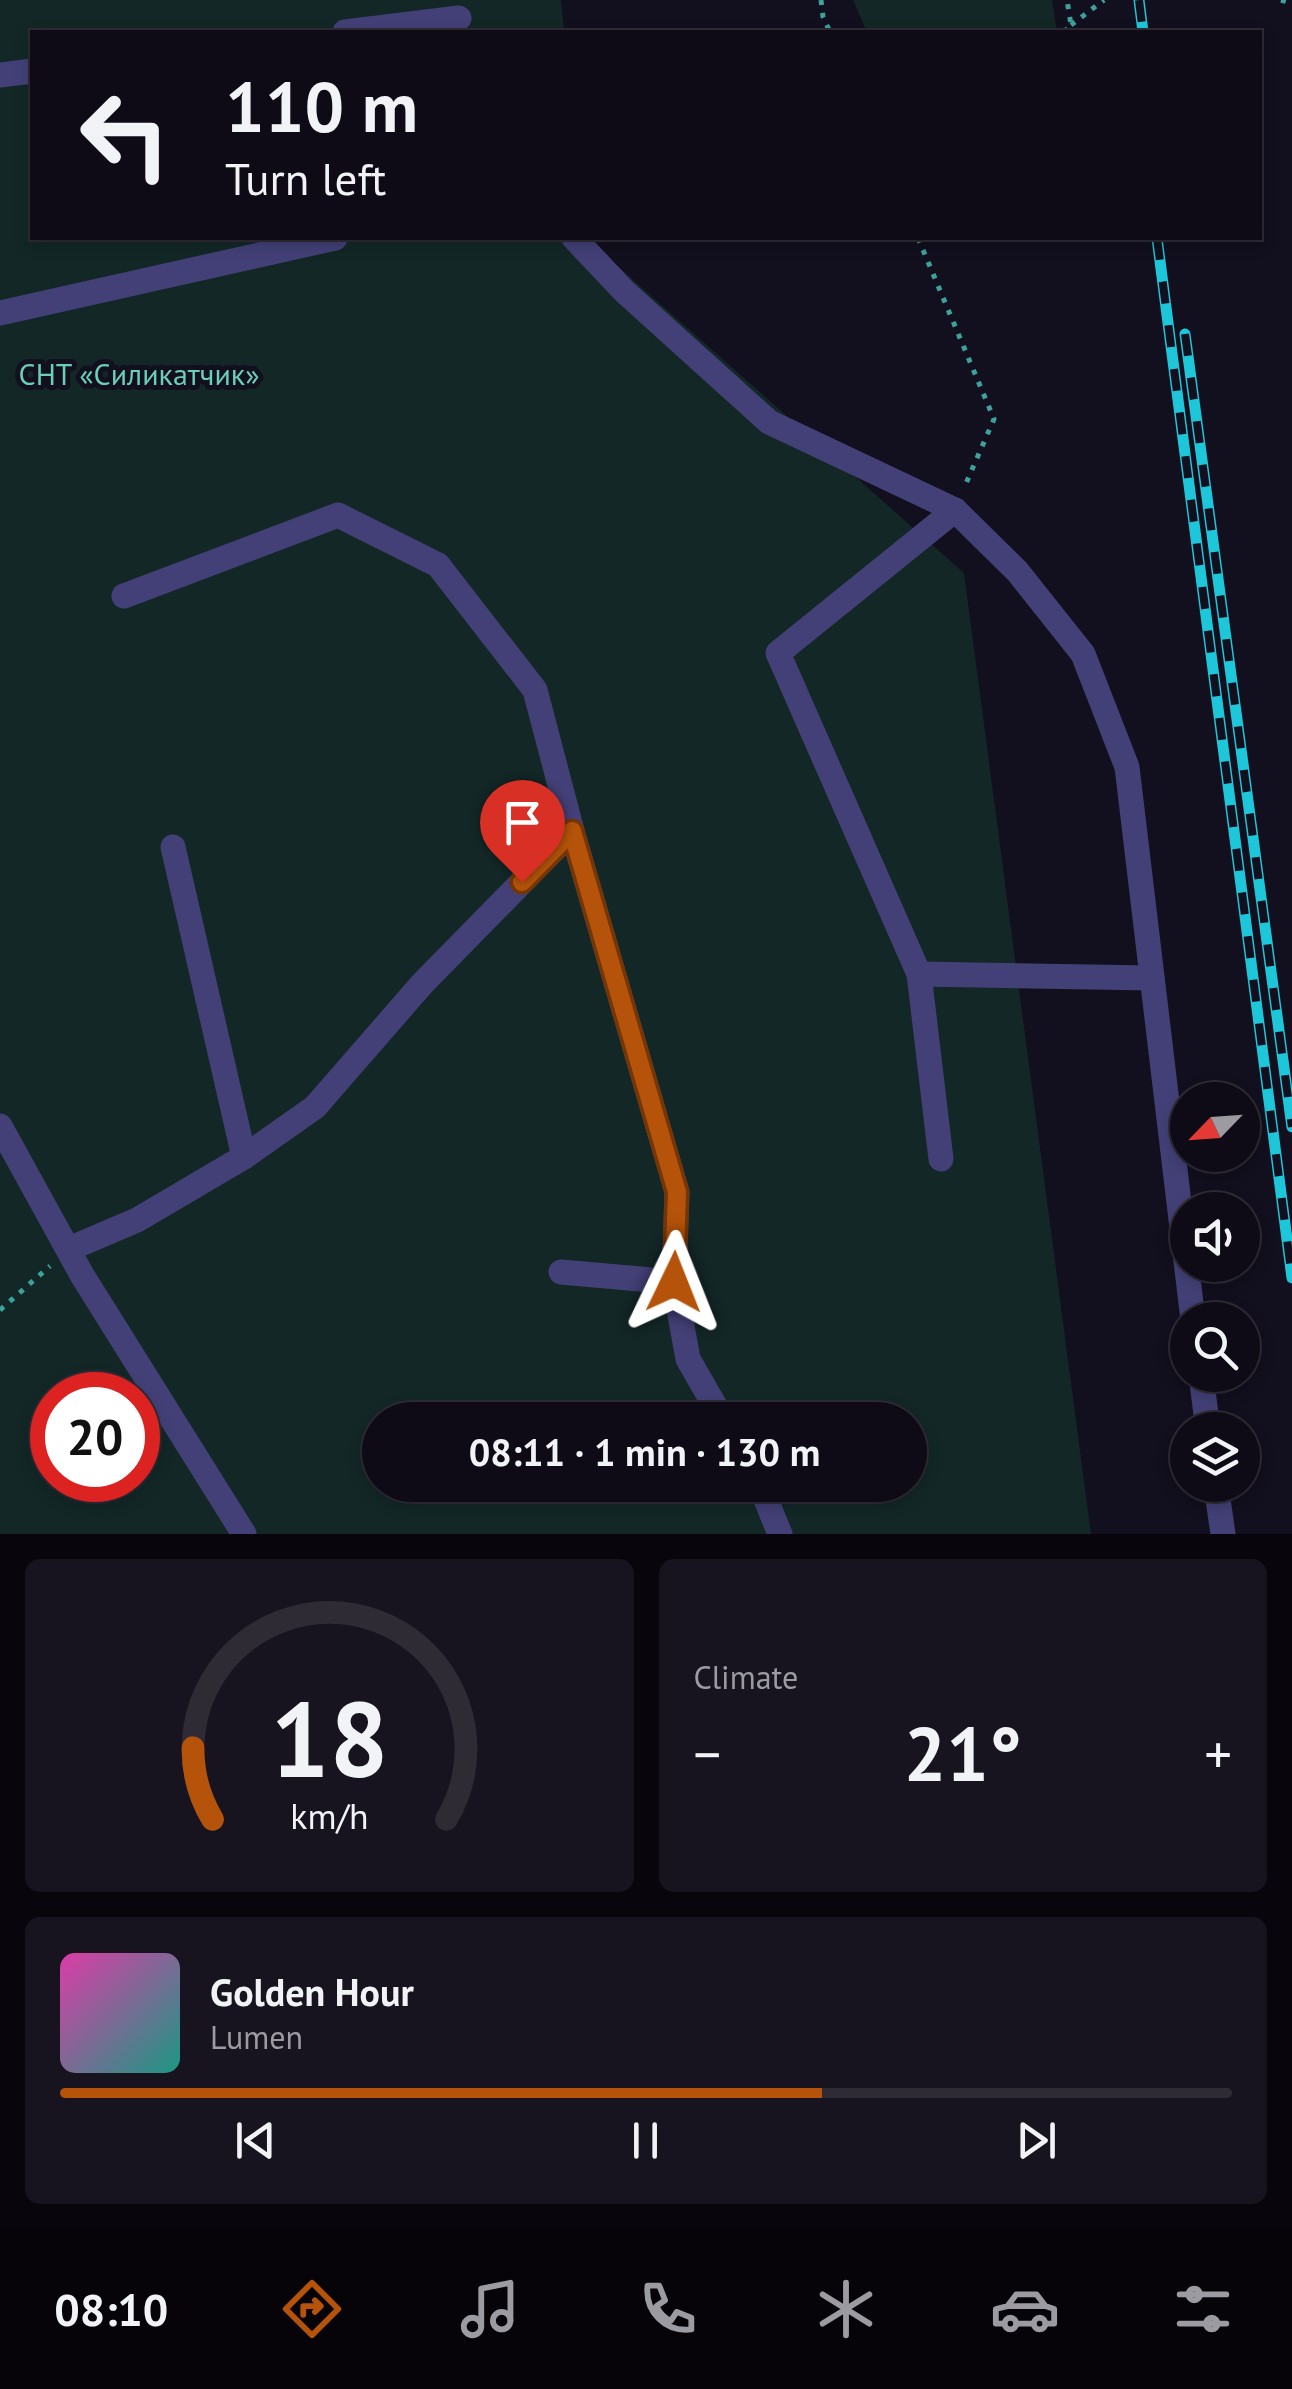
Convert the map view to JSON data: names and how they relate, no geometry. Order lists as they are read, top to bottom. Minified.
{"parks":["СНТ «Силикатчик»"],"north":"bottom left","page":{"turn":["110 m","Turn left"],"limit":"20","trip":"08:11 · 1 min · 130 m","tile":"Climate","heat":["−","21°","+"],"song":["Golden Hour","Lumen"],"tabs":"08:10","gauge":["18","km/h"]}}
